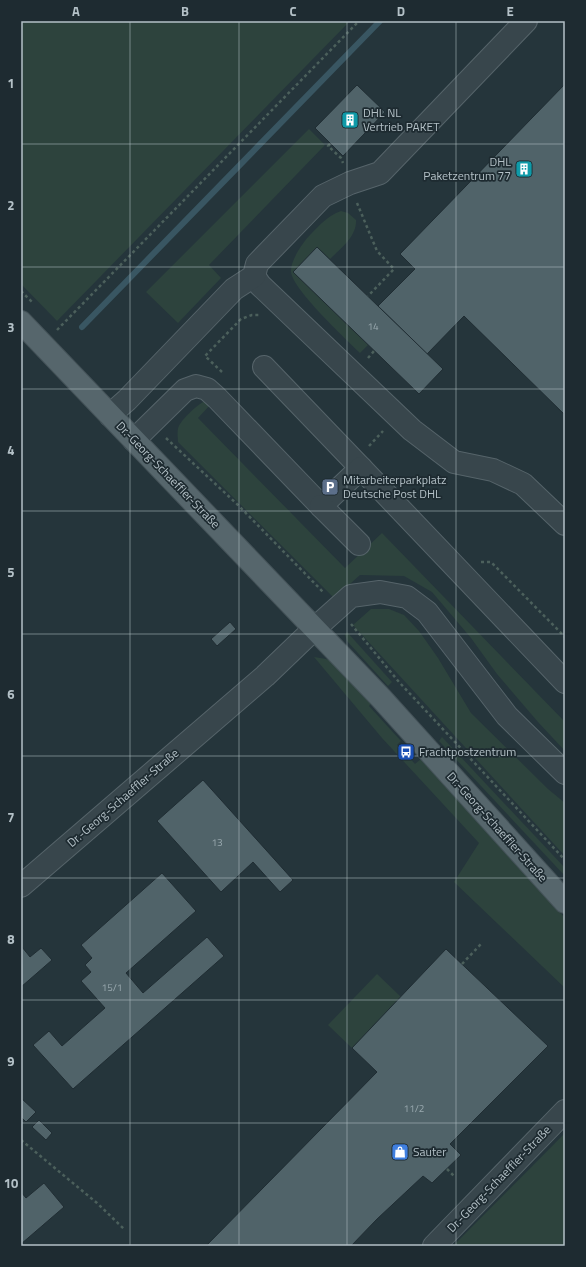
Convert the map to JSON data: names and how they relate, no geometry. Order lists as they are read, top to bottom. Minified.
{"streets":{"main road":["Dr.-Georg-Schaeffler-Straße"]},"places":{"building":["DHL NL Vertrieb PAKET","DHL Paketzentrum 77"],"parking":["Mitarbeiterparkplatz Deutsche Post DHL"],"bus stop":["Frachtpostzentrum"],"shop":["Sauter"]},"house_numbers":["14","13","15/1","11/2"],"grid":{"columns":["A","B","C","D","E"],"rows":["1","2","3","4","5","6","7","8","9","10"]}}
